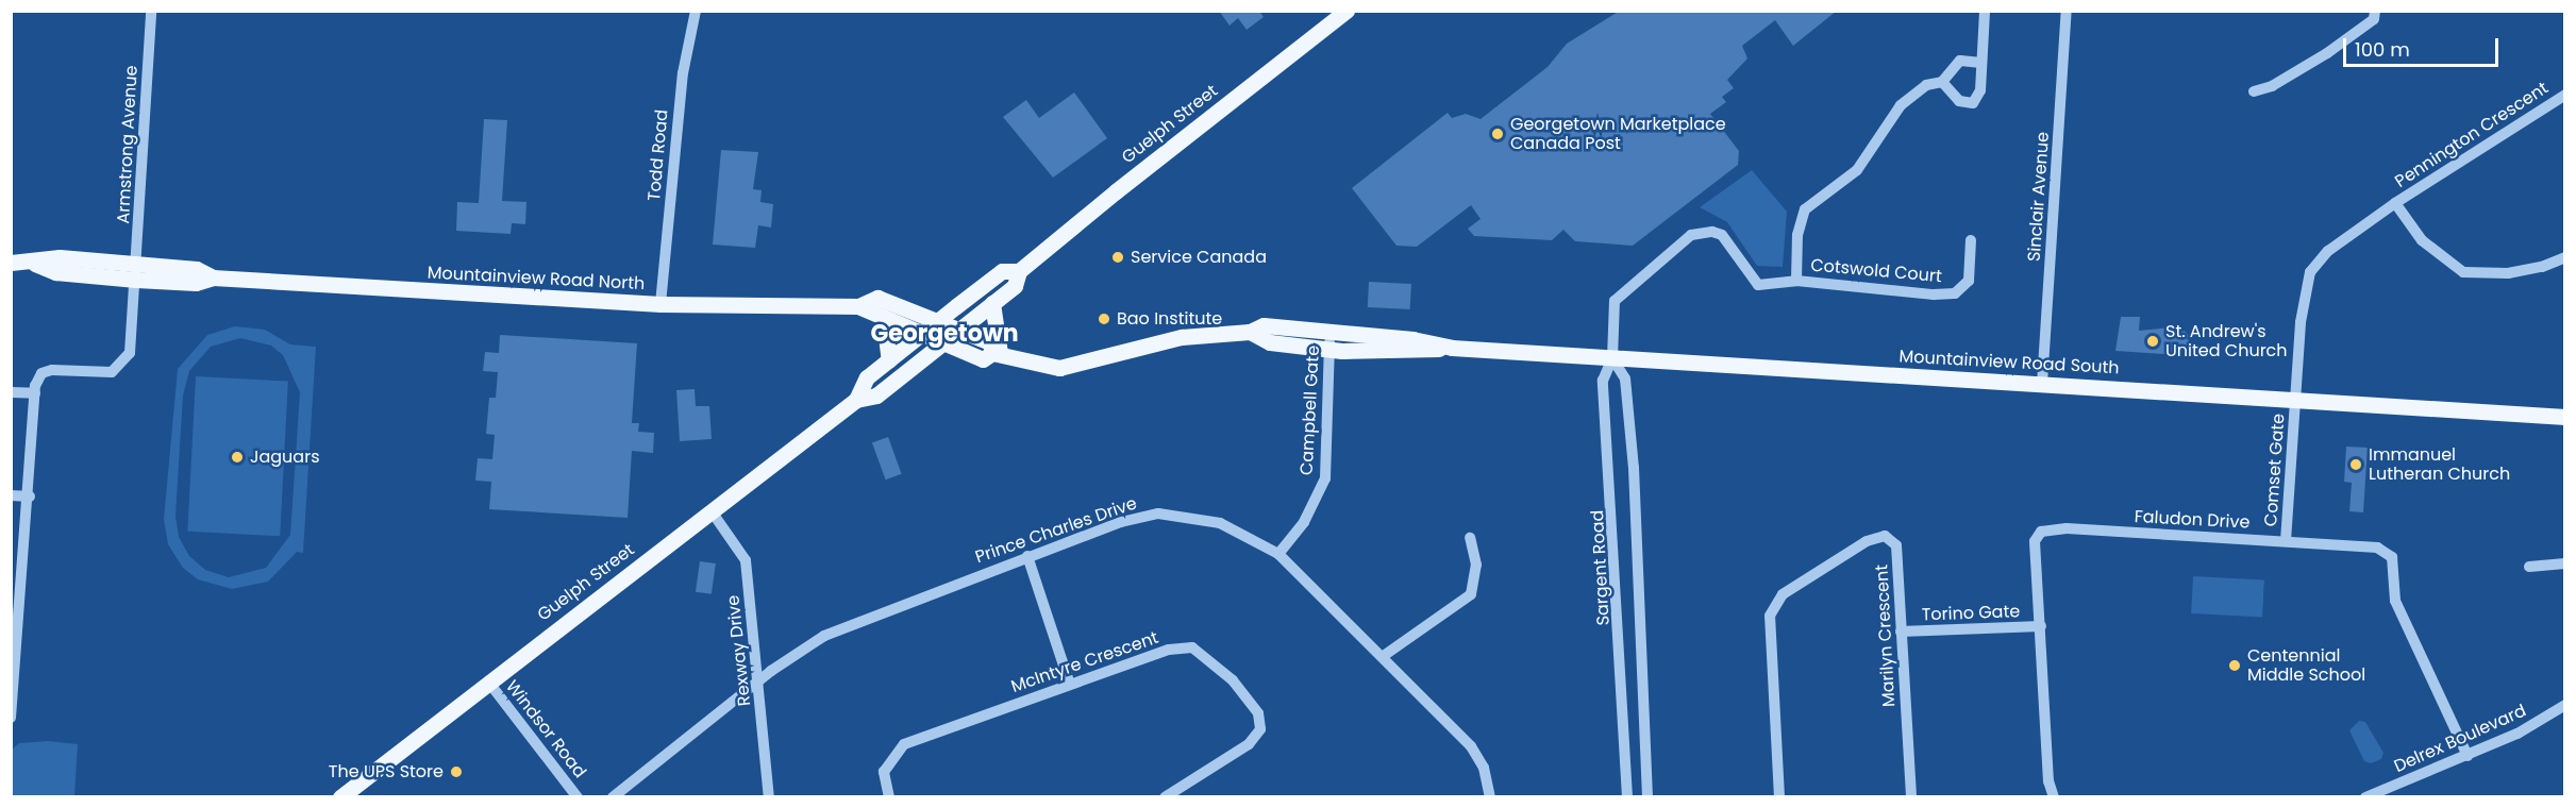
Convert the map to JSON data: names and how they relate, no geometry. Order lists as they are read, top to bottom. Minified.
{"streets":{"main road":["Guelph Street","Mountainview Road North","Mountainview Road South"],"street":["Pennington Crescent","Armstrong Avenue","Todd Road","Sinclair Avenue","Cotswold Court","Campbell Gate","Comset Gate","Faludon Drive","Prince Charles Drive","Sargent Road","Torino Gate","Marilyn Crescent","Rexway Drive","McIntyre Crescent","Windsor Road","Delrex Boulevard"]},"crossings":[["Guelph Street","Mountainview Road North"],["Guelph Street","Mountainview Road South"],["Guelph Street","Rexway Drive"],["Guelph Street","Windsor Road"],["Pennington Crescent","Mountainview Road South"],["Pennington Crescent","Comset Gate"],["Armstrong Avenue","Mountainview Road North"],["Todd Road","Mountainview Road North"],["Sinclair Avenue","Mountainview Road South"],["Cotswold Court","Mountainview Road South"],["Cotswold Court","Sargent Road"],["Mountainview Road North","Mountainview Road South"],["Mountainview Road South","Campbell Gate"],["Mountainview Road South","Comset Gate"],["Mountainview Road South","Sargent Road"],["Campbell Gate","Prince Charles Drive"],["Comset Gate","Faludon Drive"],["Faludon Drive","Torino Gate"],["Faludon Drive","Delrex Boulevard"],["Prince Charles Drive","Rexway Drive"],["Torino Gate","Marilyn Crescent"]],"districts":["Georgetown"],"places":["Georgetown Marketplace Canada Post","Service Canada","Bao Institute","St. Andrew's United Church","Jaguars","Immanuel Lutheran Church","Centennial Middle School","The UPS Store"],"scale_bar":"100 m"}
